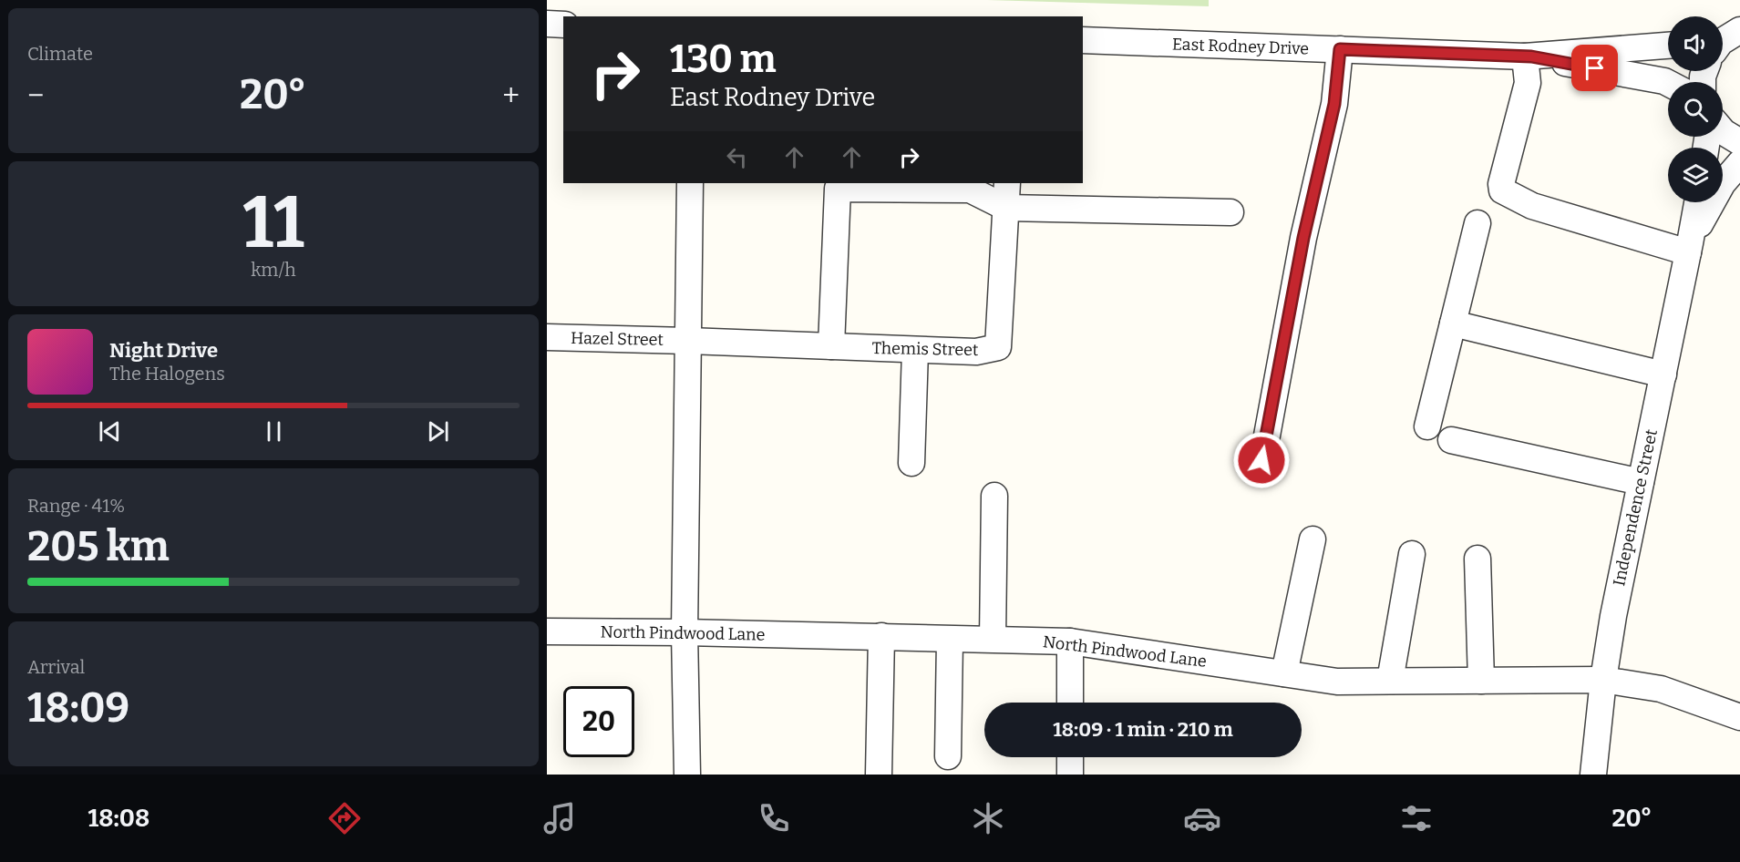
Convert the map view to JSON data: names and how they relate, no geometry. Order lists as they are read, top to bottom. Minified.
{"streets":{"street":["East Rodney Drive","Hazel Street","Themis Street","Independence Street","North Pindwood Lane"]},"crossings":[["Hazel Street","Themis Street"],["Independence Street","North Pindwood Lane"]],"page":{"tile":["Climate",["11","km/h"],["Range · 41%","205 km"],["Arrival","18:09"]],"turn":["130 m","East Rodney Drive"],"heat":["−","20°","+"],"song":["Night Drive","The Halogens"],"limit":"20","trip":"18:09 · 1 min · 210 m","tabs":["18:08","20°"]}}
